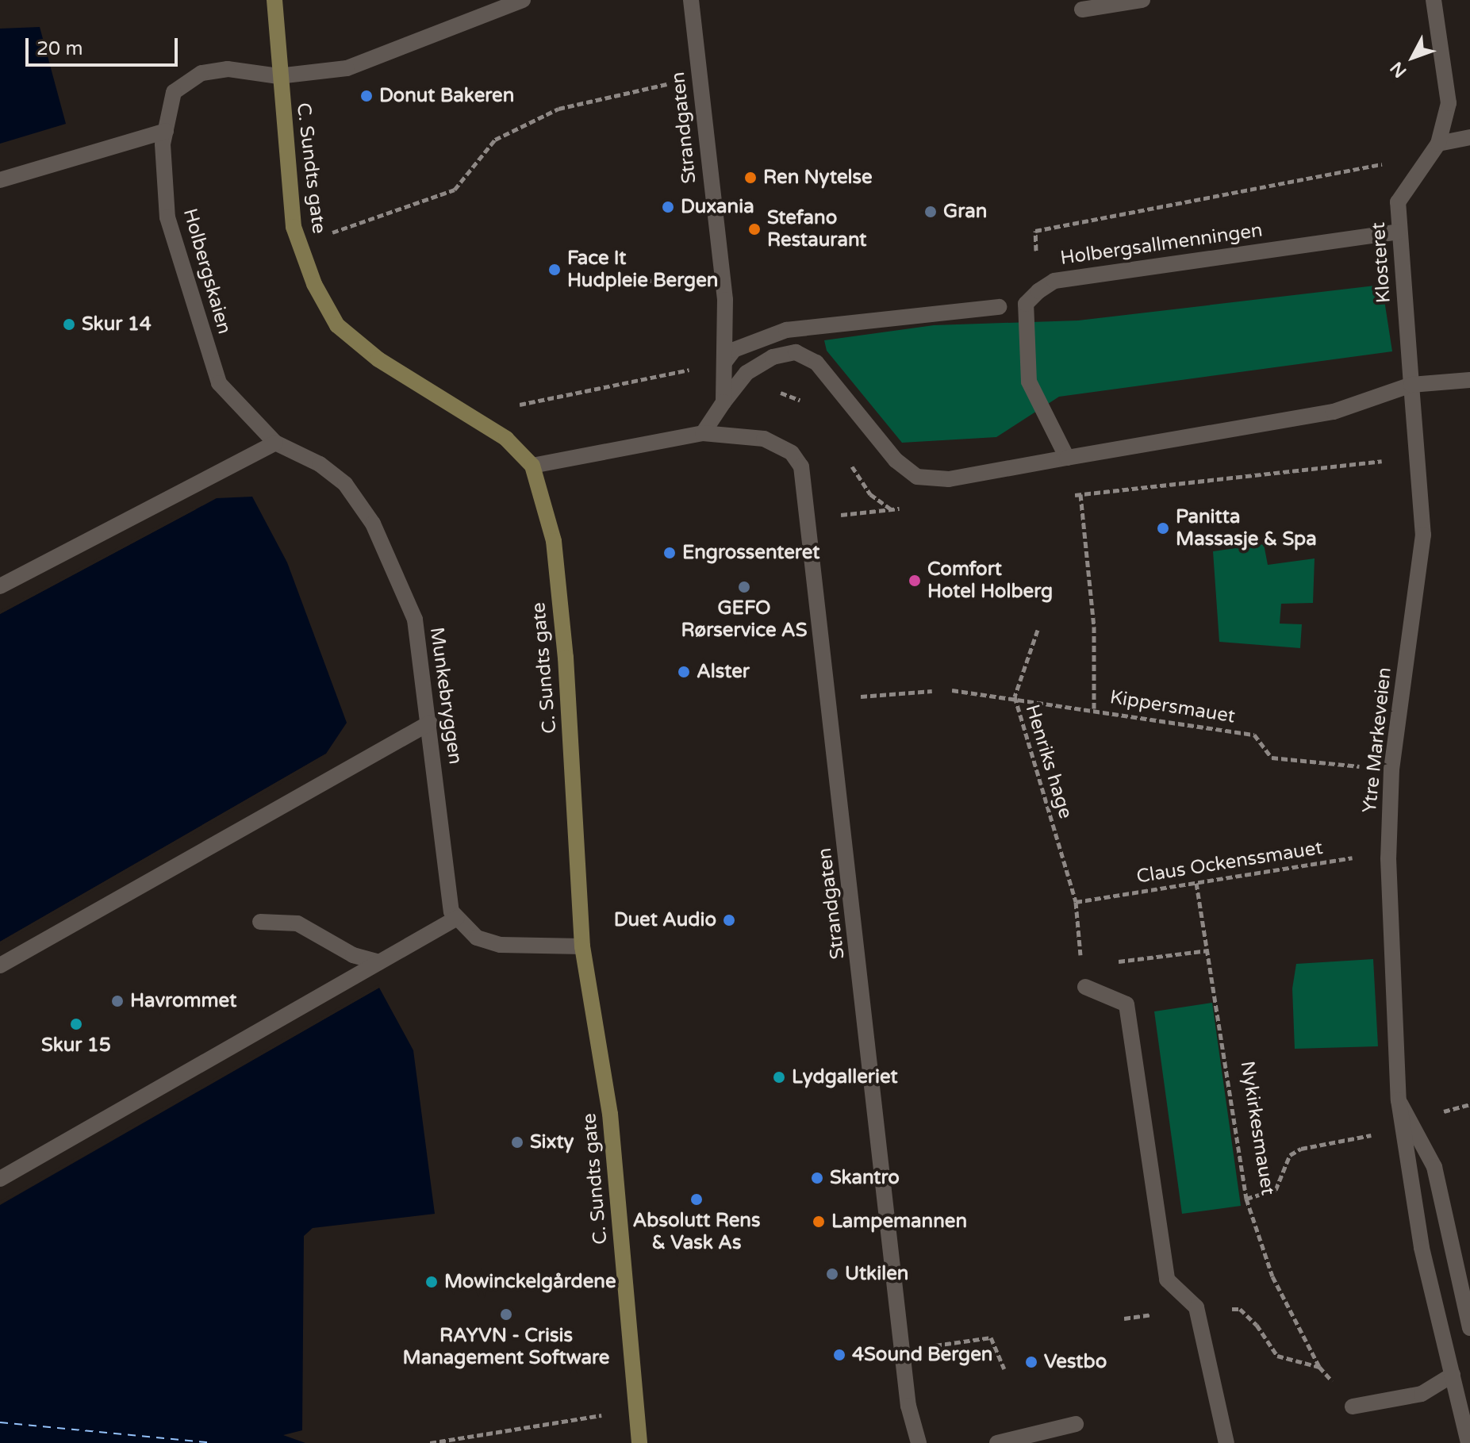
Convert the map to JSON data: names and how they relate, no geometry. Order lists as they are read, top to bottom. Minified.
{"streets":{"main road":["C. Sundts gate"],"street":["Strandgaten","Holbergsallmenningen","Klosteret","Holbergskaien","Munkebryggen","Ytre Markeveien"],"path":["Kippersmauet","Henriks hage","Claus Ockenssmauet","Nykirkesmauet"]},"crossings":[["C. Sundts gate","Holbergskaien"],["Holbergsallmenningen","Klosteret"],["Klosteret","Ytre Markeveien"],["Holbergskaien","Munkebryggen"],["Kippersmauet","Ytre Markeveien"],["Kippersmauet","Henriks hage"],["Ytre Markeveien","Claus Ockenssmauet"],["Henriks hage","Claus Ockenssmauet"],["Claus Ockenssmauet","Nykirkesmauet"]],"places":["Donut Bakeren","Ren Nytelse","Duxania","Gran","Stefano Restaurant","Face It Hudpleie Bergen","Skur 14","Panitta Massasje & Spa","Engrossenteret","Comfort Hotel Holberg","GEFO Rørservice AS","Alster","Duet Audio","Havrommet","Skur 15","Lydgalleriet","Sixty","Skantro","Absolutt Rens & Vask As","Lampemannen","Utkilen","Mowinckelgårdene","RAYVN - Crisis Management Software","4Sound Bergen","Vestbo"],"scale_bar":"20 m","north":"bottom left"}
